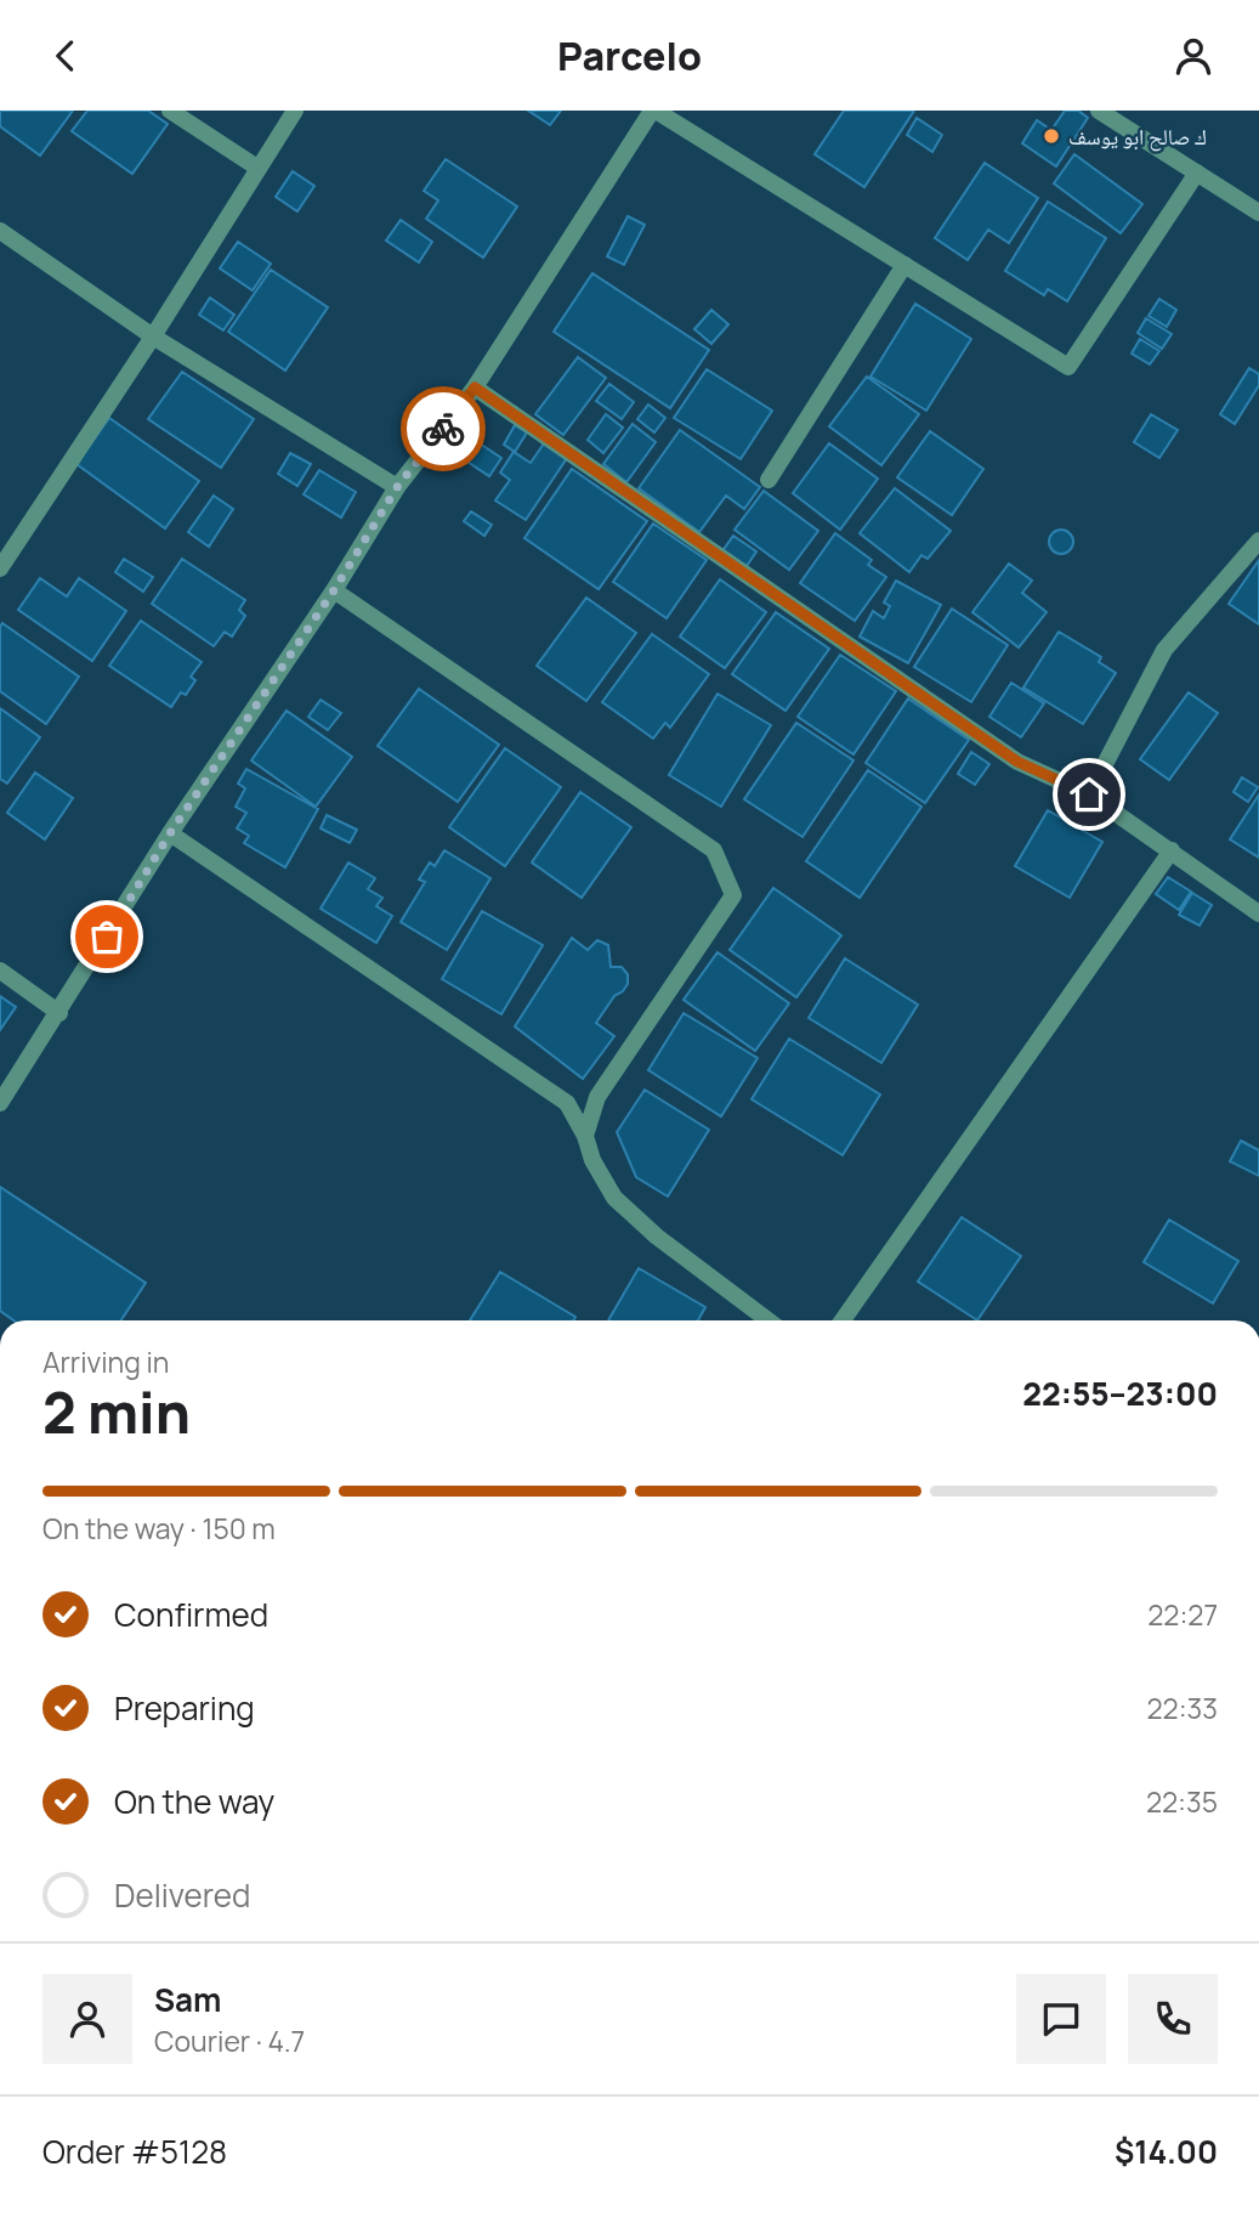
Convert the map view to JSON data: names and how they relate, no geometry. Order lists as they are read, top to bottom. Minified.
{"places":["ك صالح ابو يوسف"],"page":{"header":"Parcelo","heading":["2 min","Arriving in","22:55–23:00"],"panel":["Sam","Courier · 4.7","Order #5128","$14.00"],"bar":"On the way · 150 m","list":[["Confirmed","22:27"],["Preparing","22:33"],["On the way","22:35"],"Delivered"]}}
